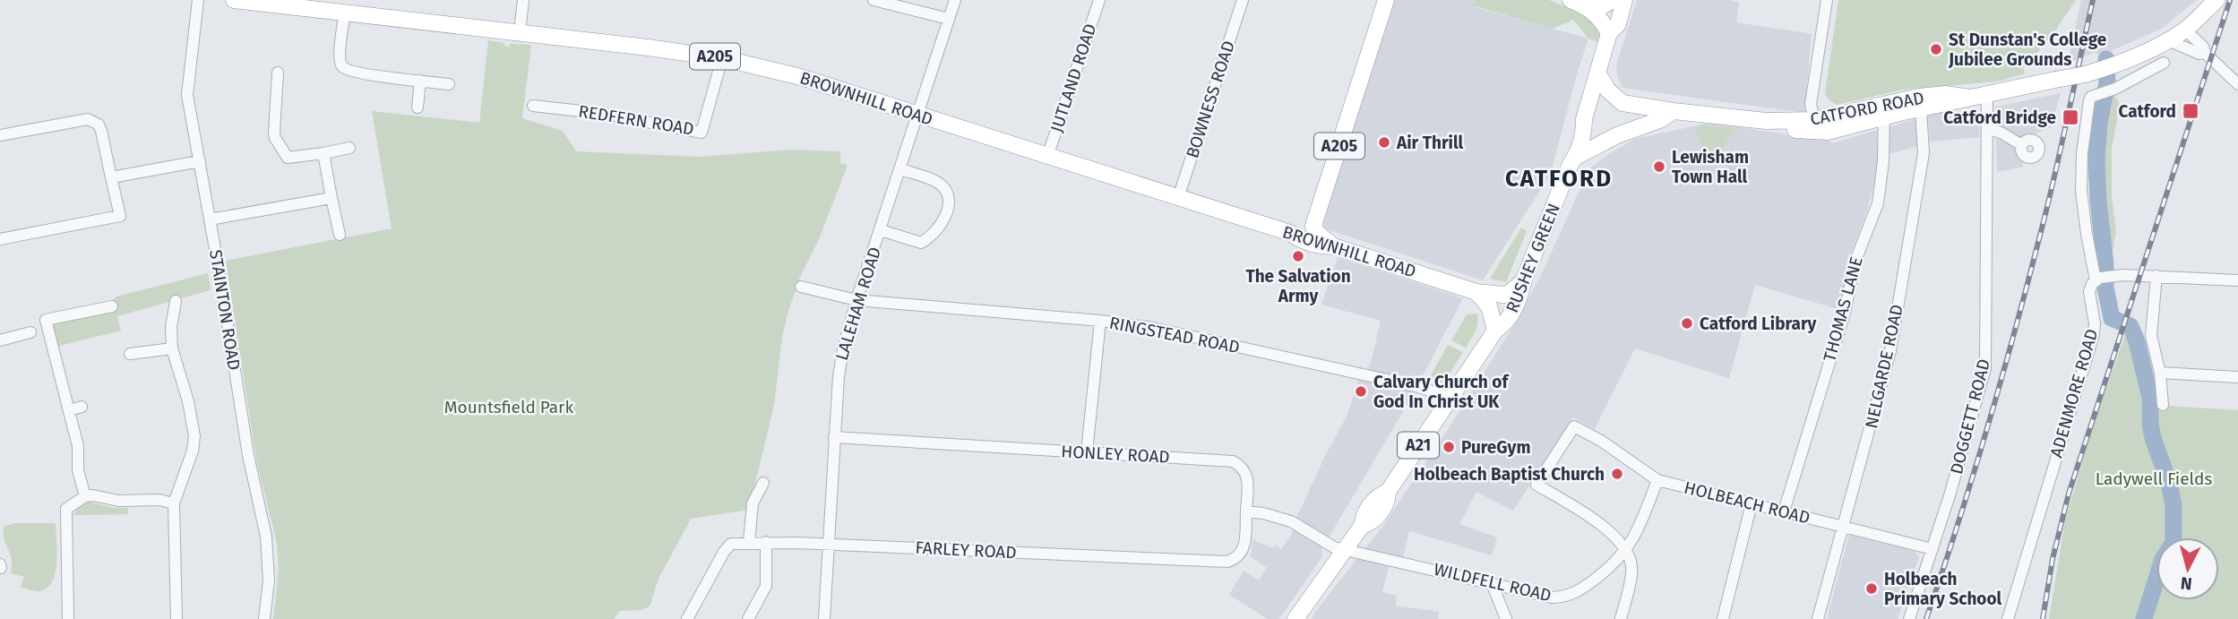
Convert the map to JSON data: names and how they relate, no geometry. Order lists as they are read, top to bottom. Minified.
{"streets":{"highway":["A205","BROWNHILL ROAD","CATFORD ROAD","RUSHEY GREEN","A21"],"street":["JUTLAND ROAD","BOWNESS ROAD","REDFERN ROAD","LALEHAM ROAD","THOMAS LANE","STAINTON ROAD","RINGSTEAD ROAD","NELGARDE ROAD","ADENMORE ROAD","DOGGETT ROAD","HONLEY ROAD","HOLBEACH ROAD","FARLEY ROAD","WILDFELL ROAD"]},"crossings":[["A205","BROWNHILL ROAD"],["JUTLAND ROAD","BROWNHILL ROAD"],["BROWNHILL ROAD","BOWNESS ROAD"],["BROWNHILL ROAD","REDFERN ROAD"],["BROWNHILL ROAD","RUSHEY GREEN"],["BROWNHILL ROAD","LALEHAM ROAD"],["CATFORD ROAD","RUSHEY GREEN"],["CATFORD ROAD","THOMAS LANE"],["CATFORD ROAD","NELGARDE ROAD"],["CATFORD ROAD","DOGGETT ROAD"],["RUSHEY GREEN","RINGSTEAD ROAD"],["RUSHEY GREEN","WILDFELL ROAD"],["LALEHAM ROAD","RINGSTEAD ROAD"],["LALEHAM ROAD","HONLEY ROAD"],["LALEHAM ROAD","FARLEY ROAD"],["THOMAS LANE","HOLBEACH ROAD"],["NELGARDE ROAD","HOLBEACH ROAD"],["DOGGETT ROAD","HOLBEACH ROAD"],["HONLEY ROAD","FARLEY ROAD"],["HOLBEACH ROAD","WILDFELL ROAD"]],"districts":["CATFORD"],"parks":["Mountsfield Park","Ladywell Fields"],"places":{"other":["St Dunstan's College Jubilee Grounds","Air Thrill","Lewisham Town Hall","The Salvation Army","Catford Library","Calvary Church of God In Christ UK","PureGym","Holbeach Baptist Church","Holbeach Primary School"],"transit":["Catford","Catford Bridge"]},"north":"bottom"}
